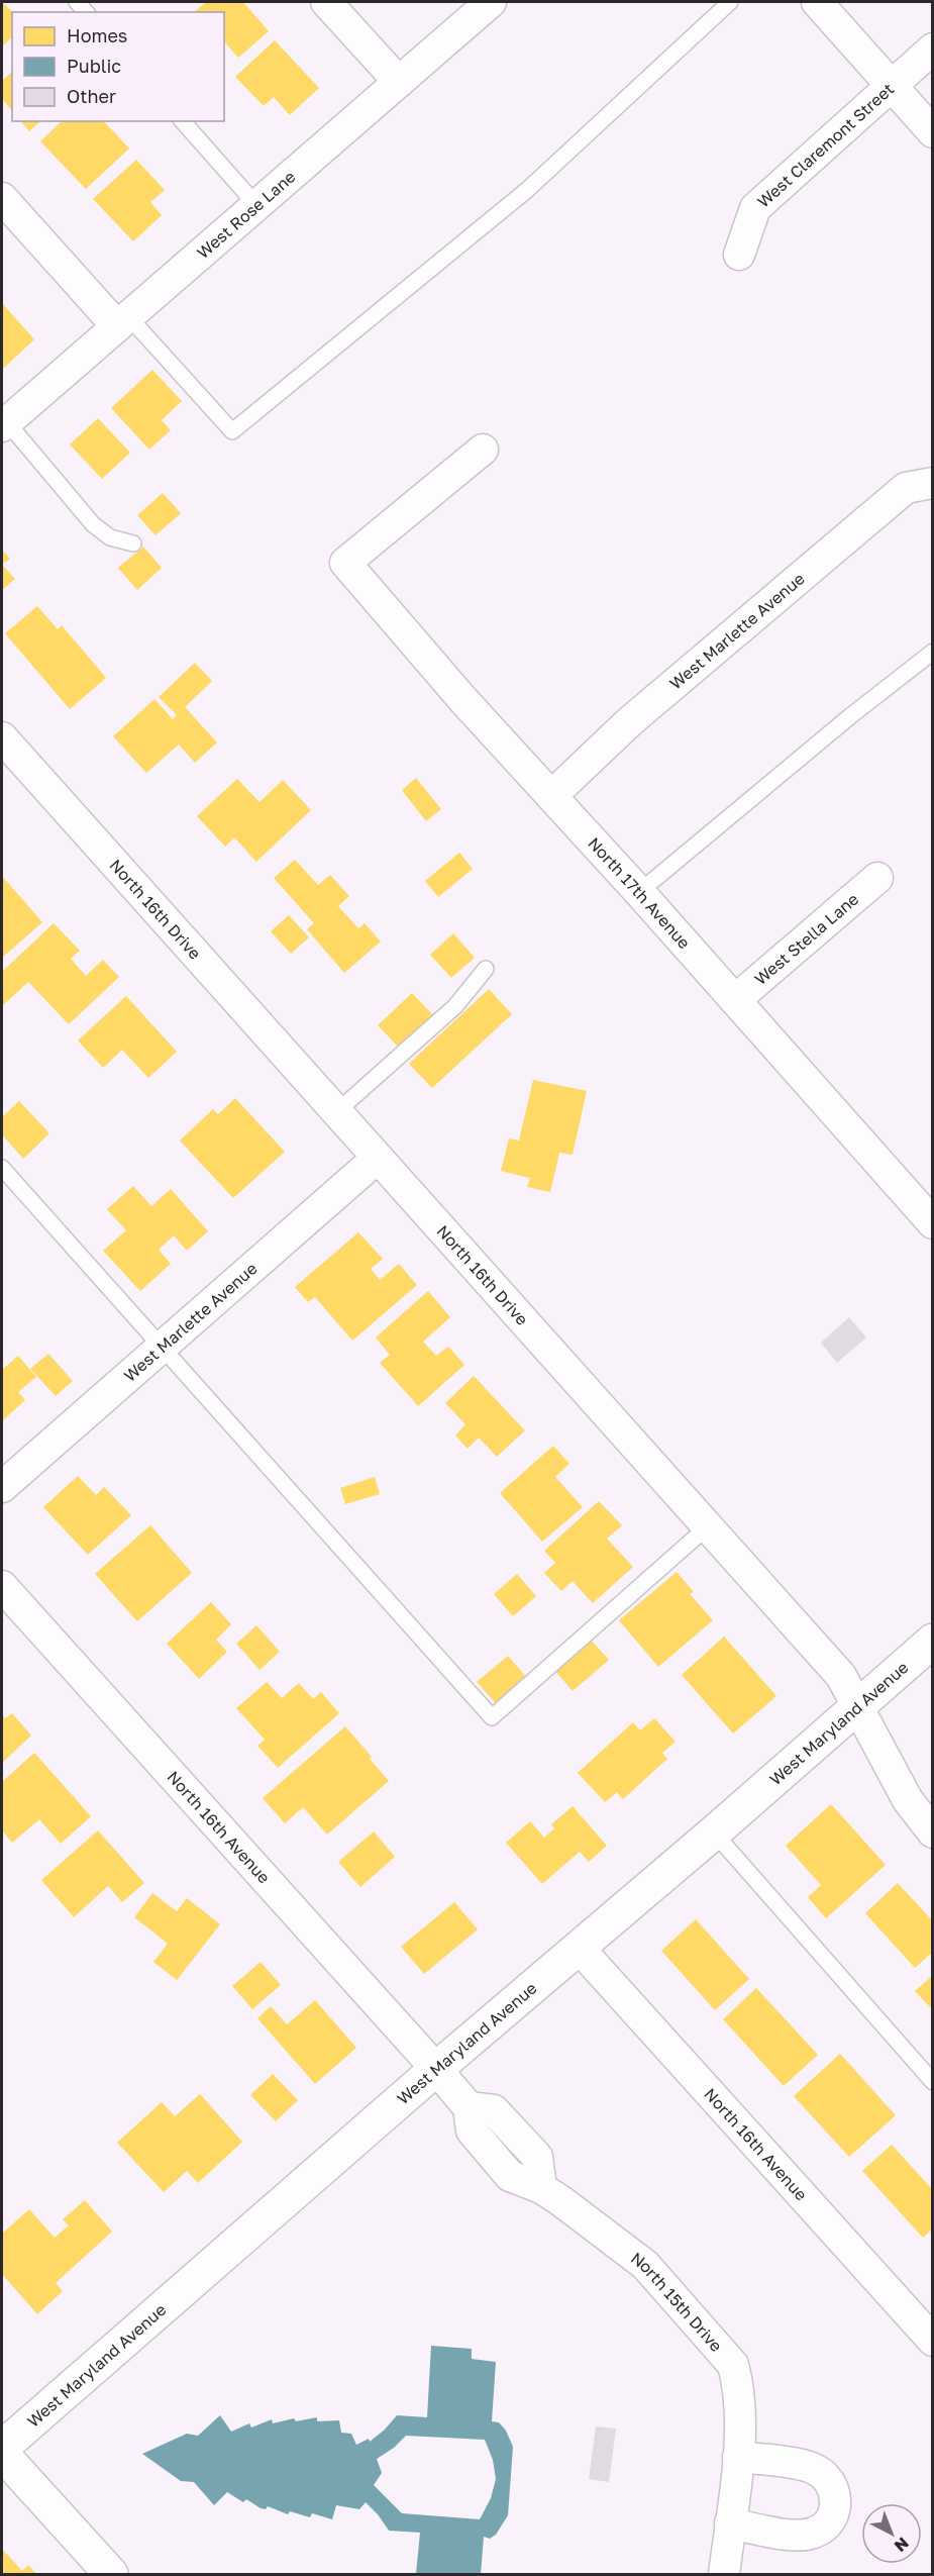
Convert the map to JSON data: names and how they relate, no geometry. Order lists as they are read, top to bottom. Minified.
{"streets":{"street":["West Claremont Street","West Rose Lane","West Marlette Avenue","North 17th Avenue","North 16th Drive","West Stella Lane","West Maryland Avenue","North 16th Avenue","North 15th Drive"]},"crossings":[["West Marlette Avenue","North 17th Avenue"],["West Marlette Avenue","North 16th Drive"],["North 17th Avenue","West Stella Lane"],["North 16th Drive","West Maryland Avenue"],["West Maryland Avenue","North 16th Avenue"],["West Maryland Avenue","North 15th Drive"],["North 16th Avenue","North 15th Drive"]],"legend":["Homes","Public","Other"],"north":"bottom right"}
